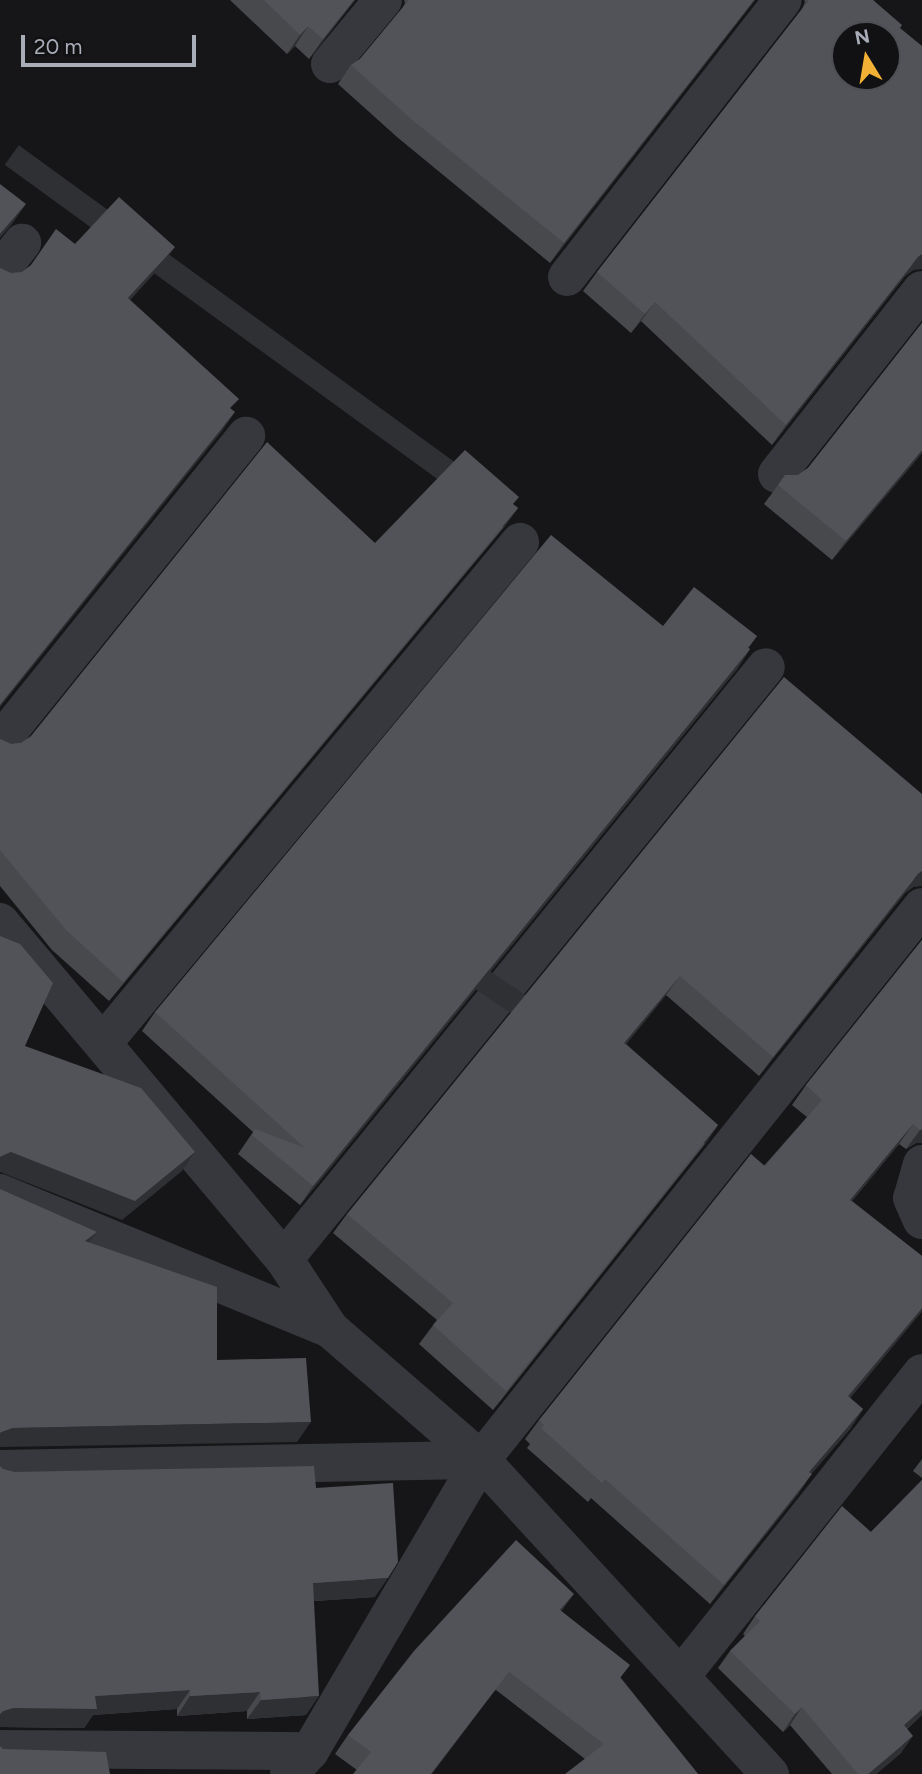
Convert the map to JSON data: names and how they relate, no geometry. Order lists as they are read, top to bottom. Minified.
{"scale_bar":"20 m","north":"top"}
